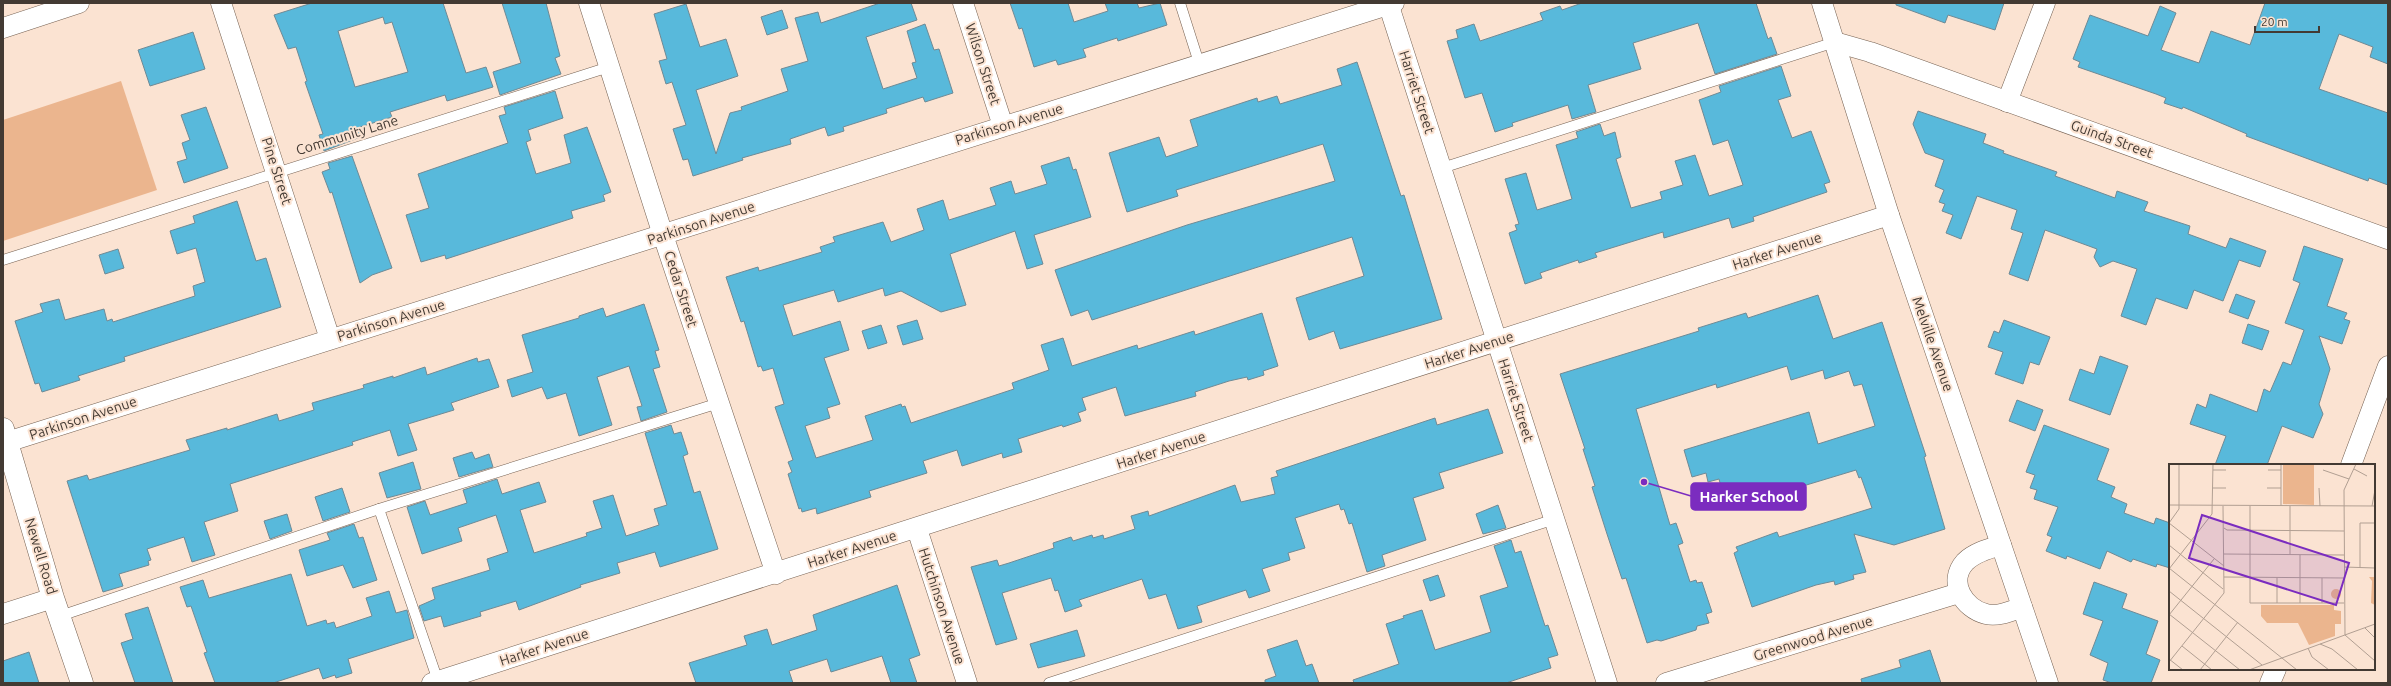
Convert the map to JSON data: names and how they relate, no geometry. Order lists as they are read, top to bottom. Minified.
{"streets":{"street":["Wilson Street","Harriet Street","Parkinson Avenue","Guinda Street","Pine Street","Harker Avenue","Cedar Street","Melville Avenue","Newell Road","Hutchinson Avenue","Greenwood Avenue"],"lane":["Community Lane"]},"crossings":[["Wilson Street","Parkinson Avenue"],["Harriet Street","Parkinson Avenue"],["Harriet Street","Harker Avenue"],["Parkinson Avenue","Pine Street"],["Parkinson Avenue","Cedar Street"],["Parkinson Avenue","Newell Road"],["Community Lane","Pine Street"],["Community Lane","Cedar Street"],["Guinda Street","Melville Avenue"],["Harker Avenue","Cedar Street"],["Harker Avenue","Melville Avenue"],["Harker Avenue","Hutchinson Avenue"]],"places":["Harker School"],"scale_bar":"20 m"}
